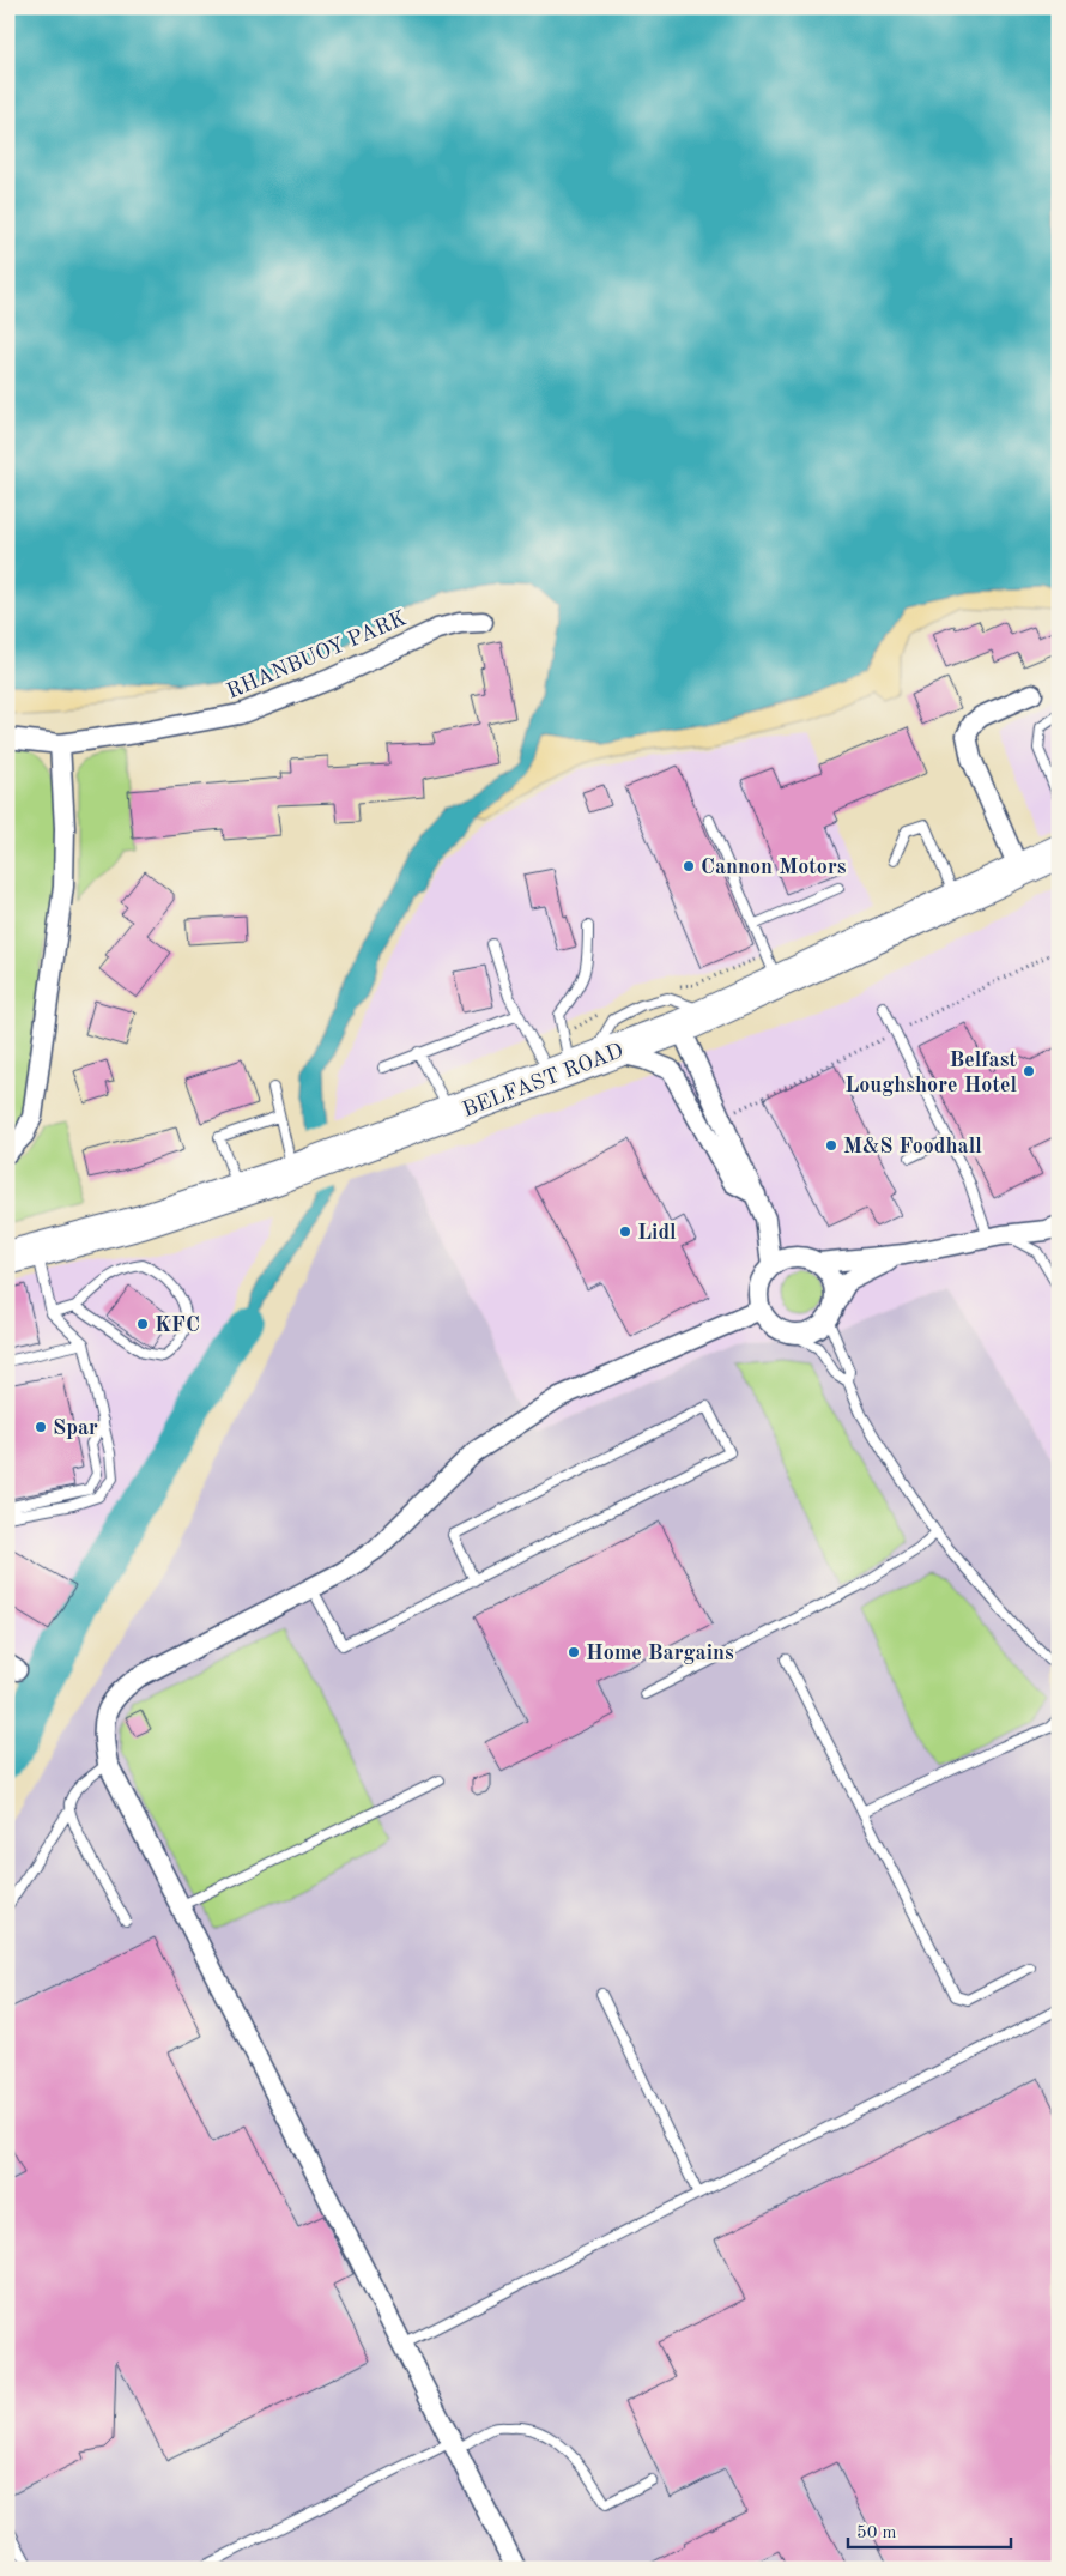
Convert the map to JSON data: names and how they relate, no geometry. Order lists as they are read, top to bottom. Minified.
{"streets":{"highway":["BELFAST ROAD"],"street":["RHANBUOY PARK"]},"places":["Cannon Motors","Belfast Loughshore Hotel","M&S Foodhall","Lidl","KFC","Spar","Home Bargains"],"scale_bar":"50 m"}
